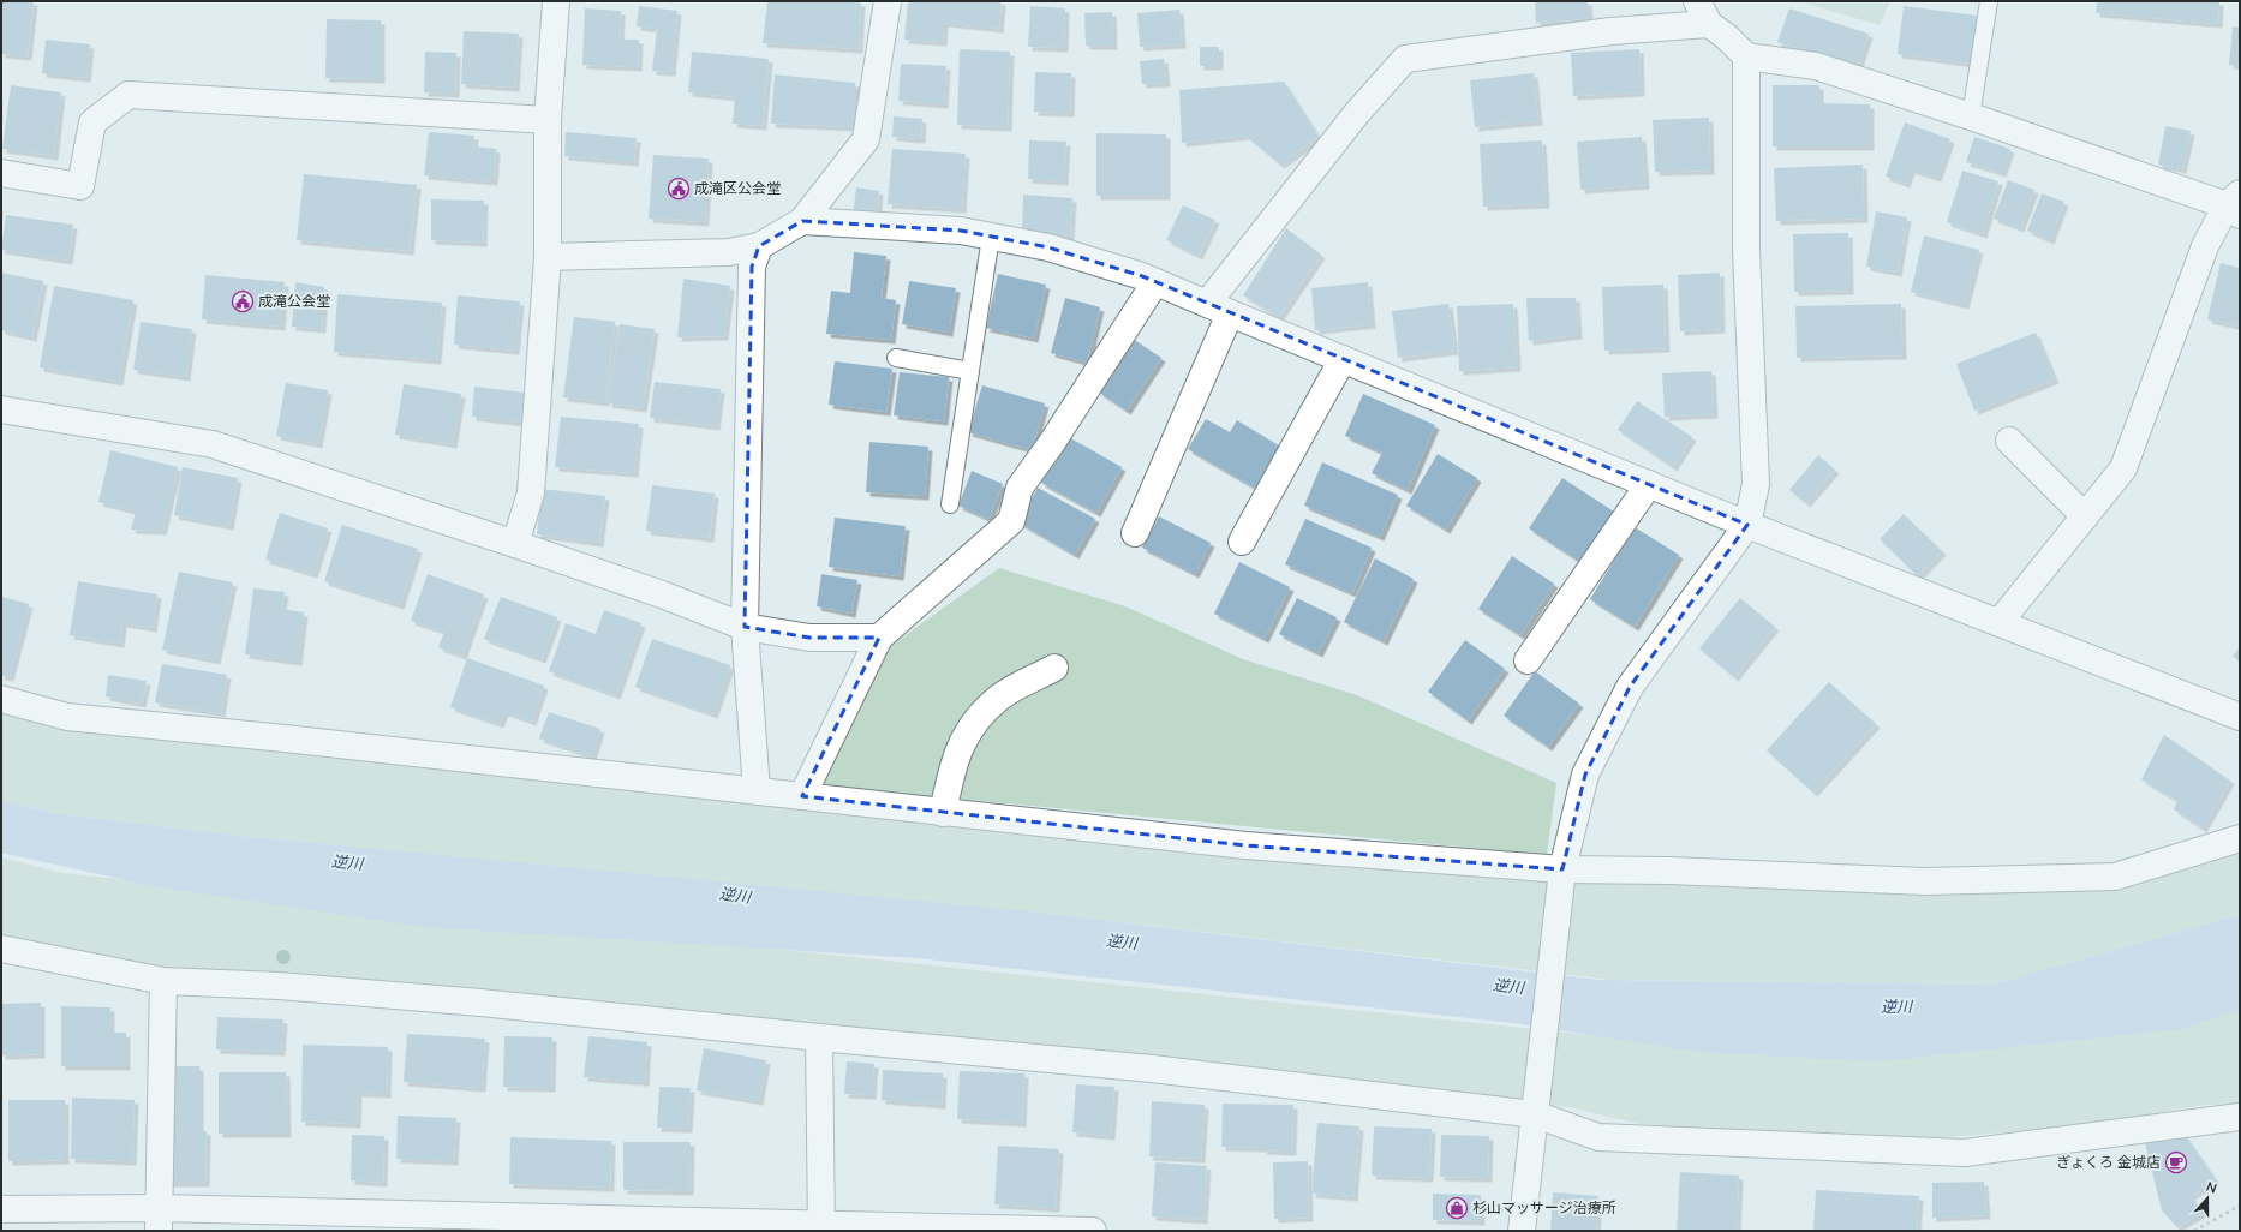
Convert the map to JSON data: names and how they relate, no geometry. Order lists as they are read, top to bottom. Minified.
{"water":["逆川"],"places":{"public building":["成滝区公会堂","成滝公会堂"],"cafe":["ぎょくろ 金城店"],"shop":["杉山マッサージ治療所"]},"north":"top"}
